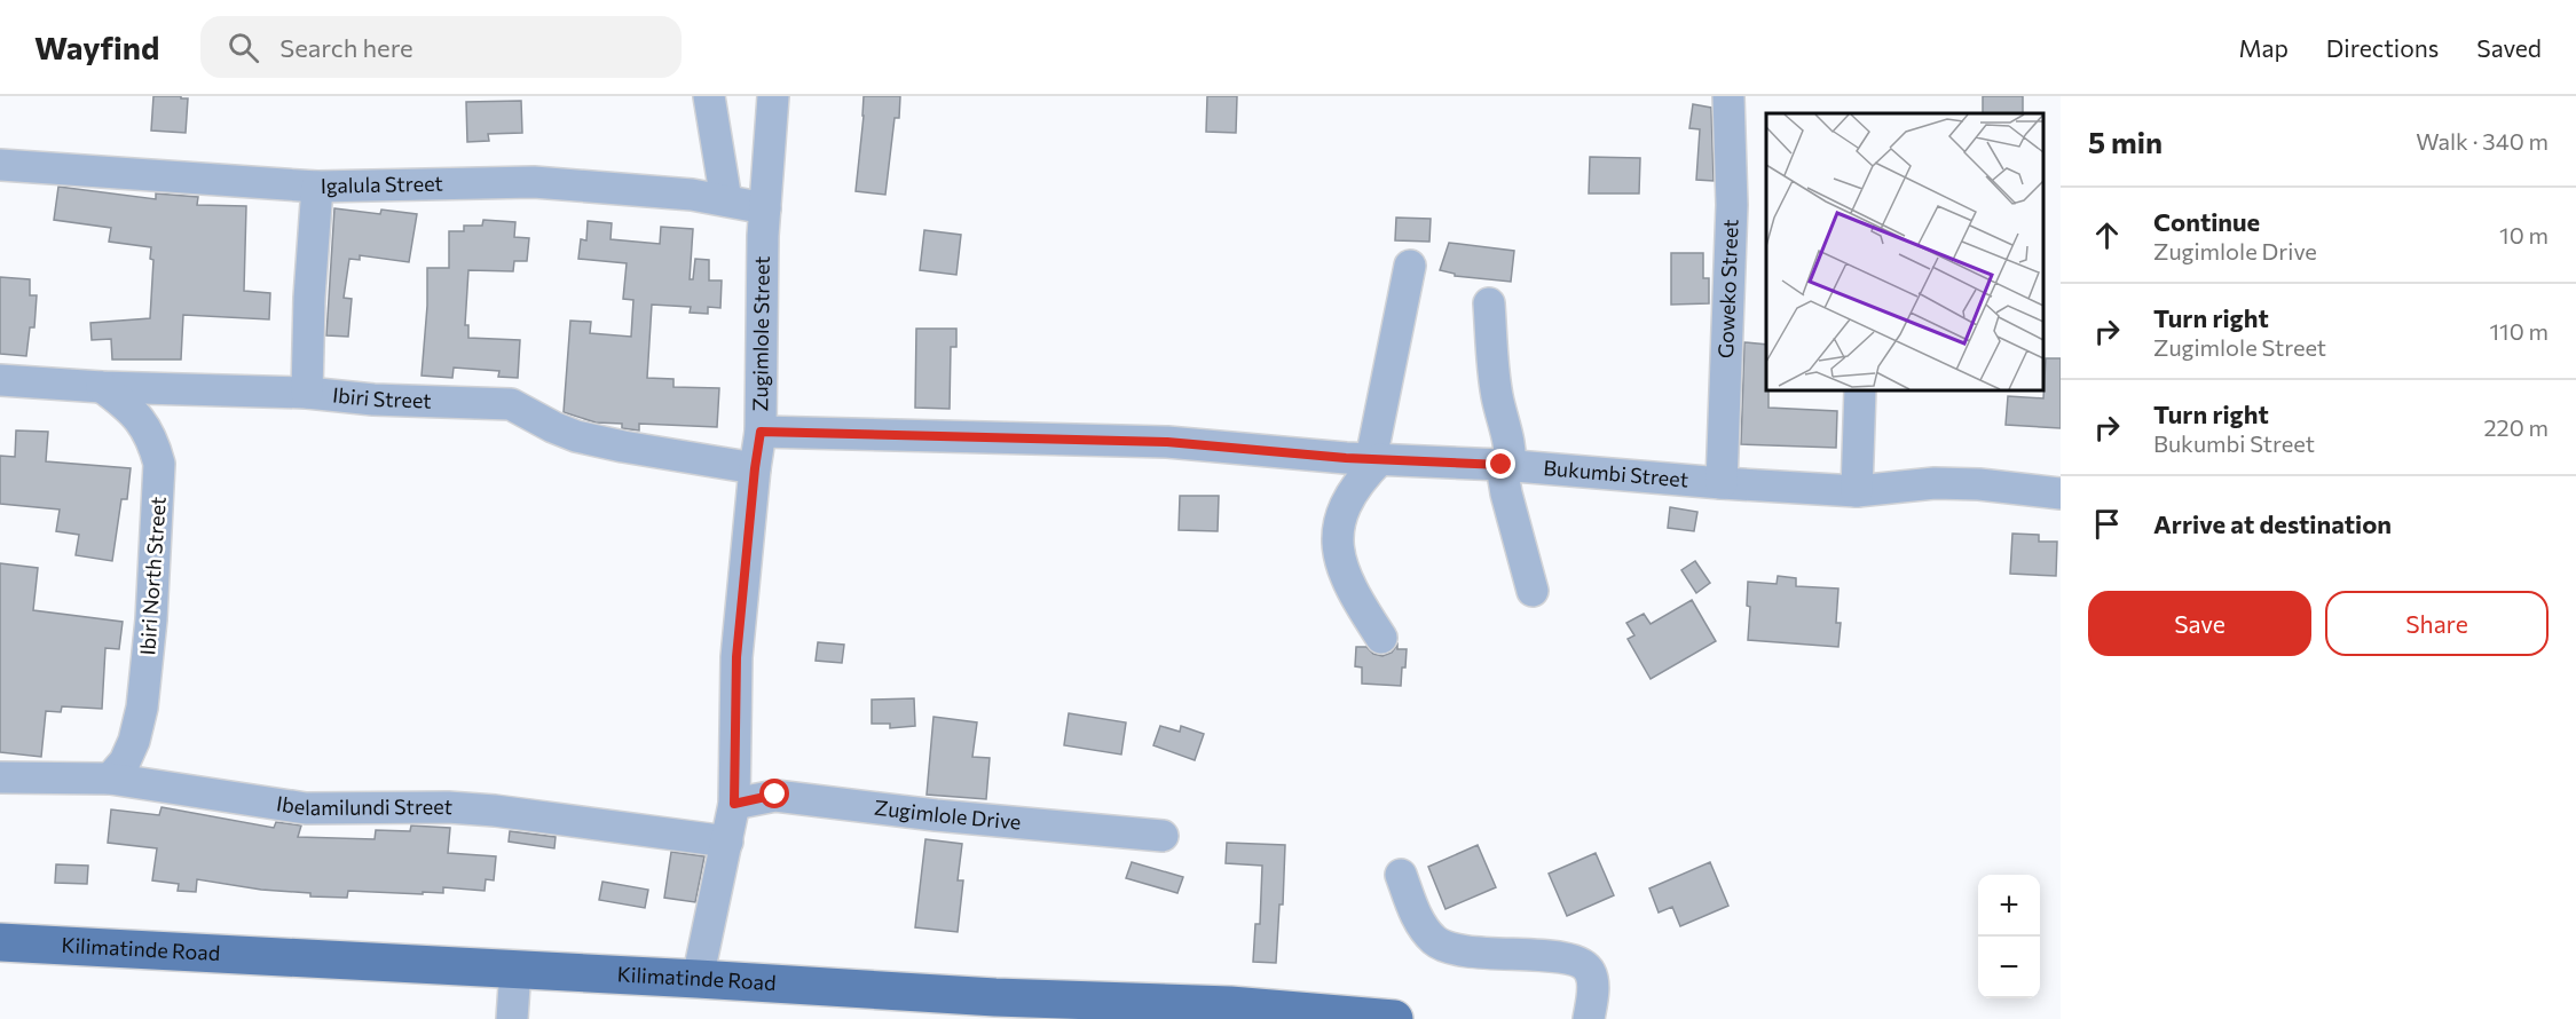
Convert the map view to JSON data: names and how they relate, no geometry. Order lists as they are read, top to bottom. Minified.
{"streets":{"main road":["Kilimatinde Road"],"street":["Igalula Street","Goweko Street","Zugimlole Street","Ibiri Street","Bukumbi Street","Ibiri North Street","Ibelamilundi Street","Zugimlole Drive"]},"crossings":[["Igalula Street","Zugimlole Street"],["Goweko Street","Bukumbi Street"],["Zugimlole Street","Ibiri Street"],["Zugimlole Street","Bukumbi Street"],["Zugimlole Street","Ibelamilundi Street"],["Zugimlole Street","Zugimlole Drive"],["Zugimlole Street","Kilimatinde Road"],["Ibiri Street","Ibiri North Street"],["Ibiri North Street","Ibelamilundi Street"]],"page":{"header":"Wayfind","search":"Search here","nav":["Map","Directions","Saved"],"heading":["5 min","Walk · 340 m"],"list":[["Continue","Zugimlole Drive","10 m"],["Turn right","Zugimlole Street","110 m"],["Turn right","Bukumbi Street","220 m"],"Arrive at destination"],"buttons":["Save","Share"],"map_buttons":["+","−"]}}
